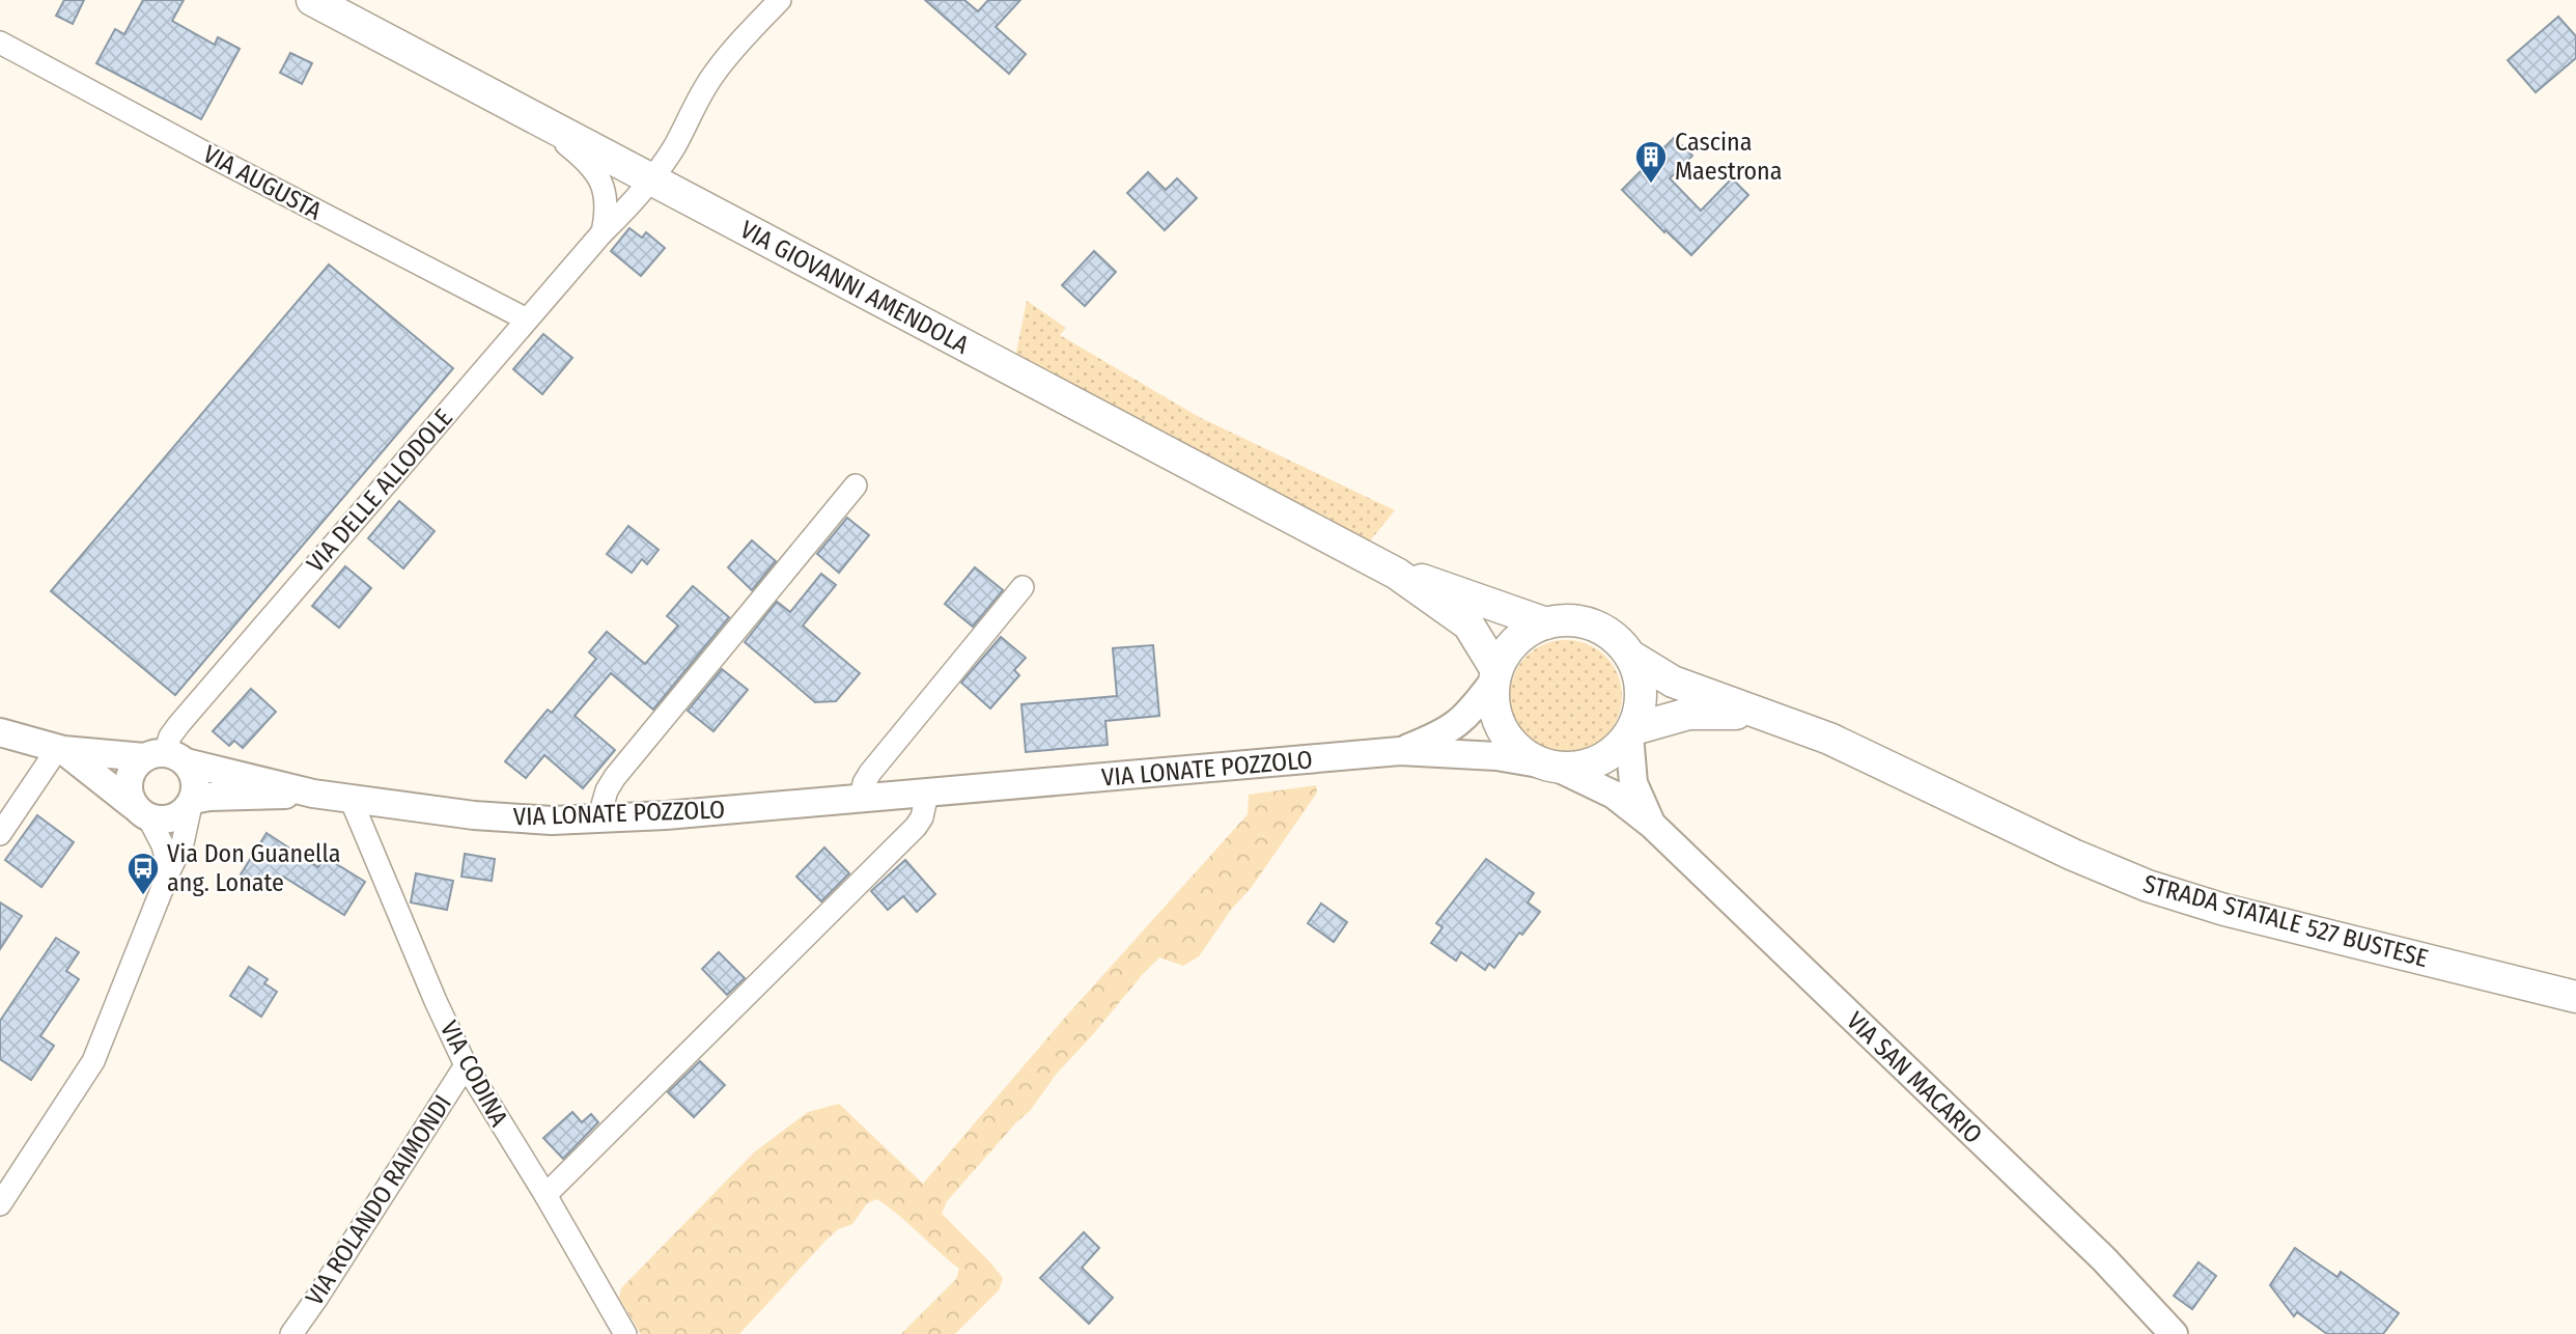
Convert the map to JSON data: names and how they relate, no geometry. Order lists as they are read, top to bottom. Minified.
{"streets":{"main road":["VIA GIOVANNI AMENDOLA","STRADA STATALE 527 BUSTESE"],"street":["VIA AUGUSTA","VIA DELLE ALLODOLE","VIA LONATE POZZOLO","VIA CODINA","VIA SAN MACARIO","VIA ROLANDO RAIMONDI"]},"crossings":[["VIA AUGUSTA","VIA DELLE ALLODOLE"],["VIA GIOVANNI AMENDOLA","VIA DELLE ALLODOLE"],["VIA LONATE POZZOLO","VIA CODINA"],["VIA LONATE POZZOLO","VIA SAN MACARIO"],["STRADA STATALE 527 BUSTESE","VIA SAN MACARIO"],["VIA CODINA","VIA ROLANDO RAIMONDI"]],"places":{"building":["Cascina Maestrona"],"bus stop":["Via Don Guanella ang. Lonate"]}}
